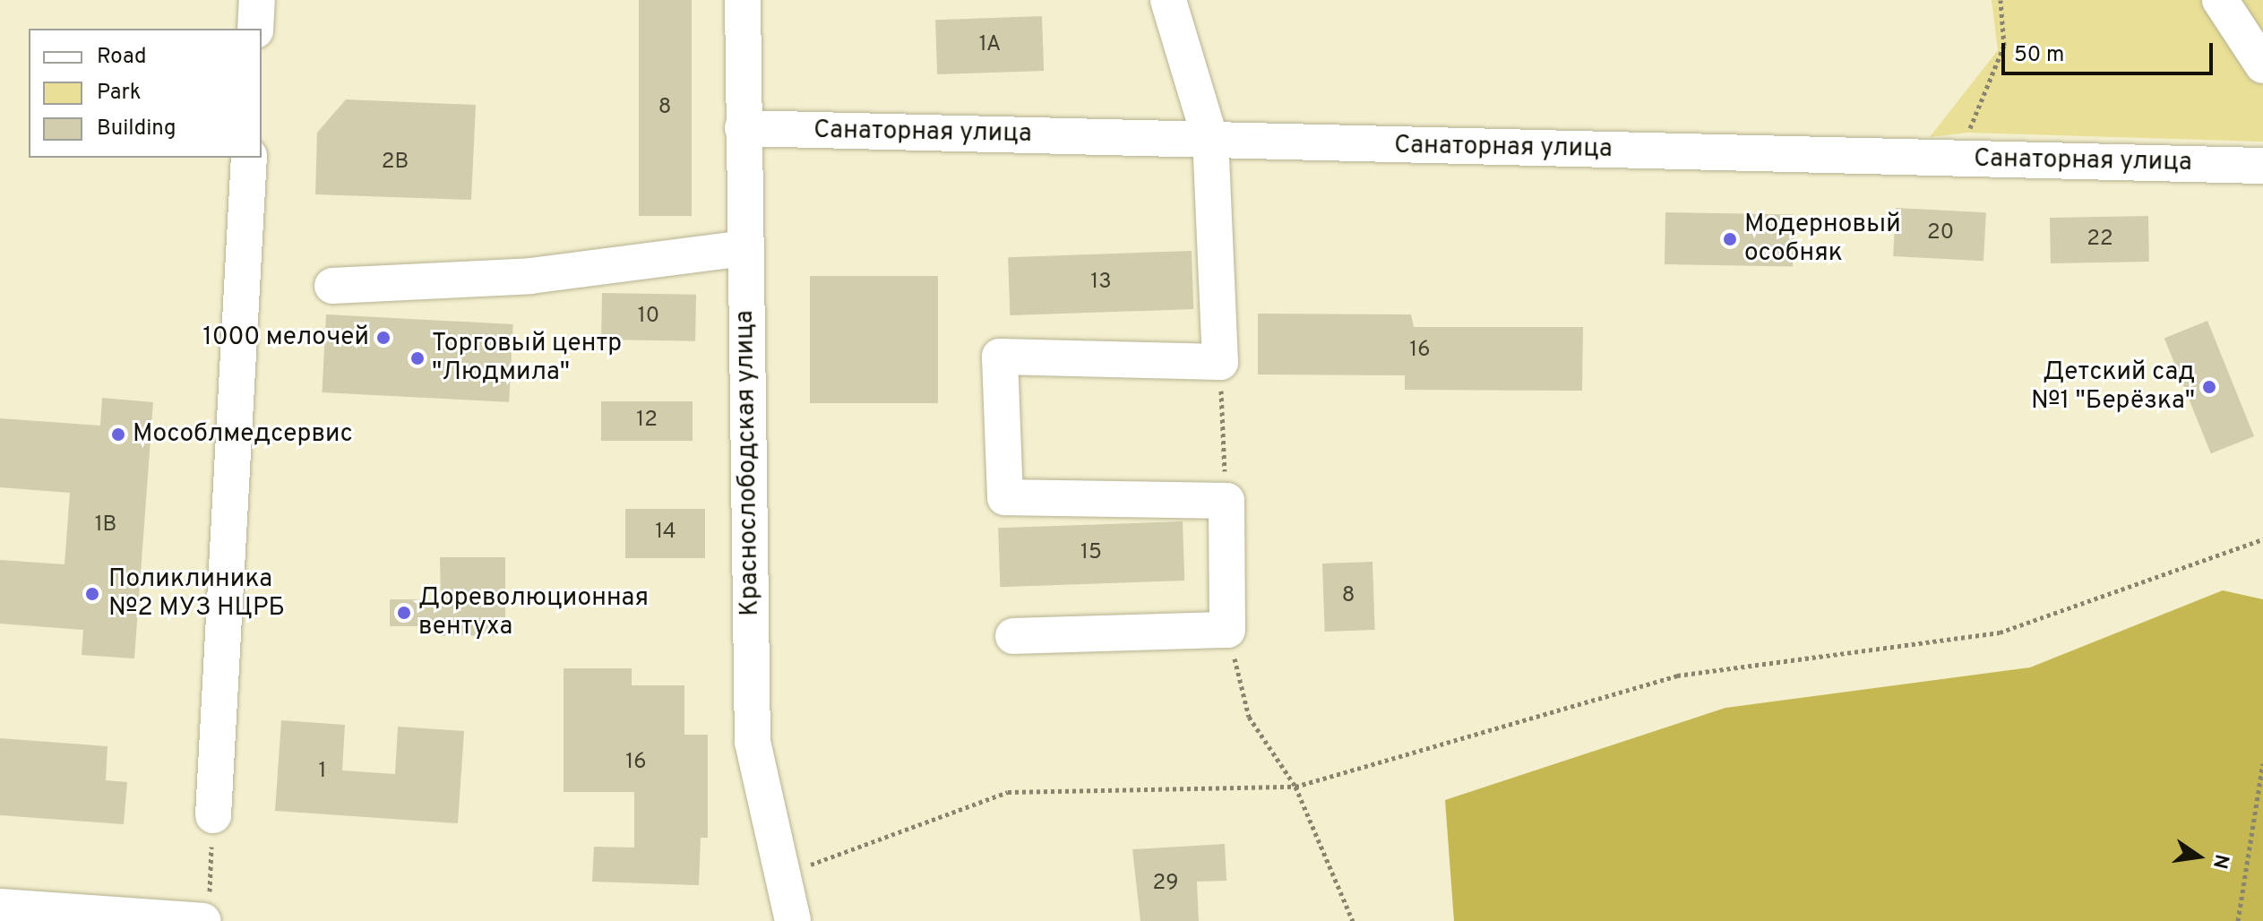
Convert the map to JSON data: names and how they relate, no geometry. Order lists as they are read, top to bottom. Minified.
{"streets":{"street":["Санаторная улица","Краснослободская улица"]},"crossings":[["Санаторная улица","Краснослободская улица"]],"places":["Модерновый особняк","1000 мелочей","Торговый центр \"Людмила\"","Детский сад №1 \"Берёзка\"","Мособлмедсервис","Поликлиника №2 МУЗ НЦРБ","Дореволюционная вентуха"],"house_numbers":["1А","8","2В","20","22","13","10","16","12","1В","14","15","8","16","1","29"],"legend":["Road","Park","Building"],"scale_bar":"50 m","north":"right"}
